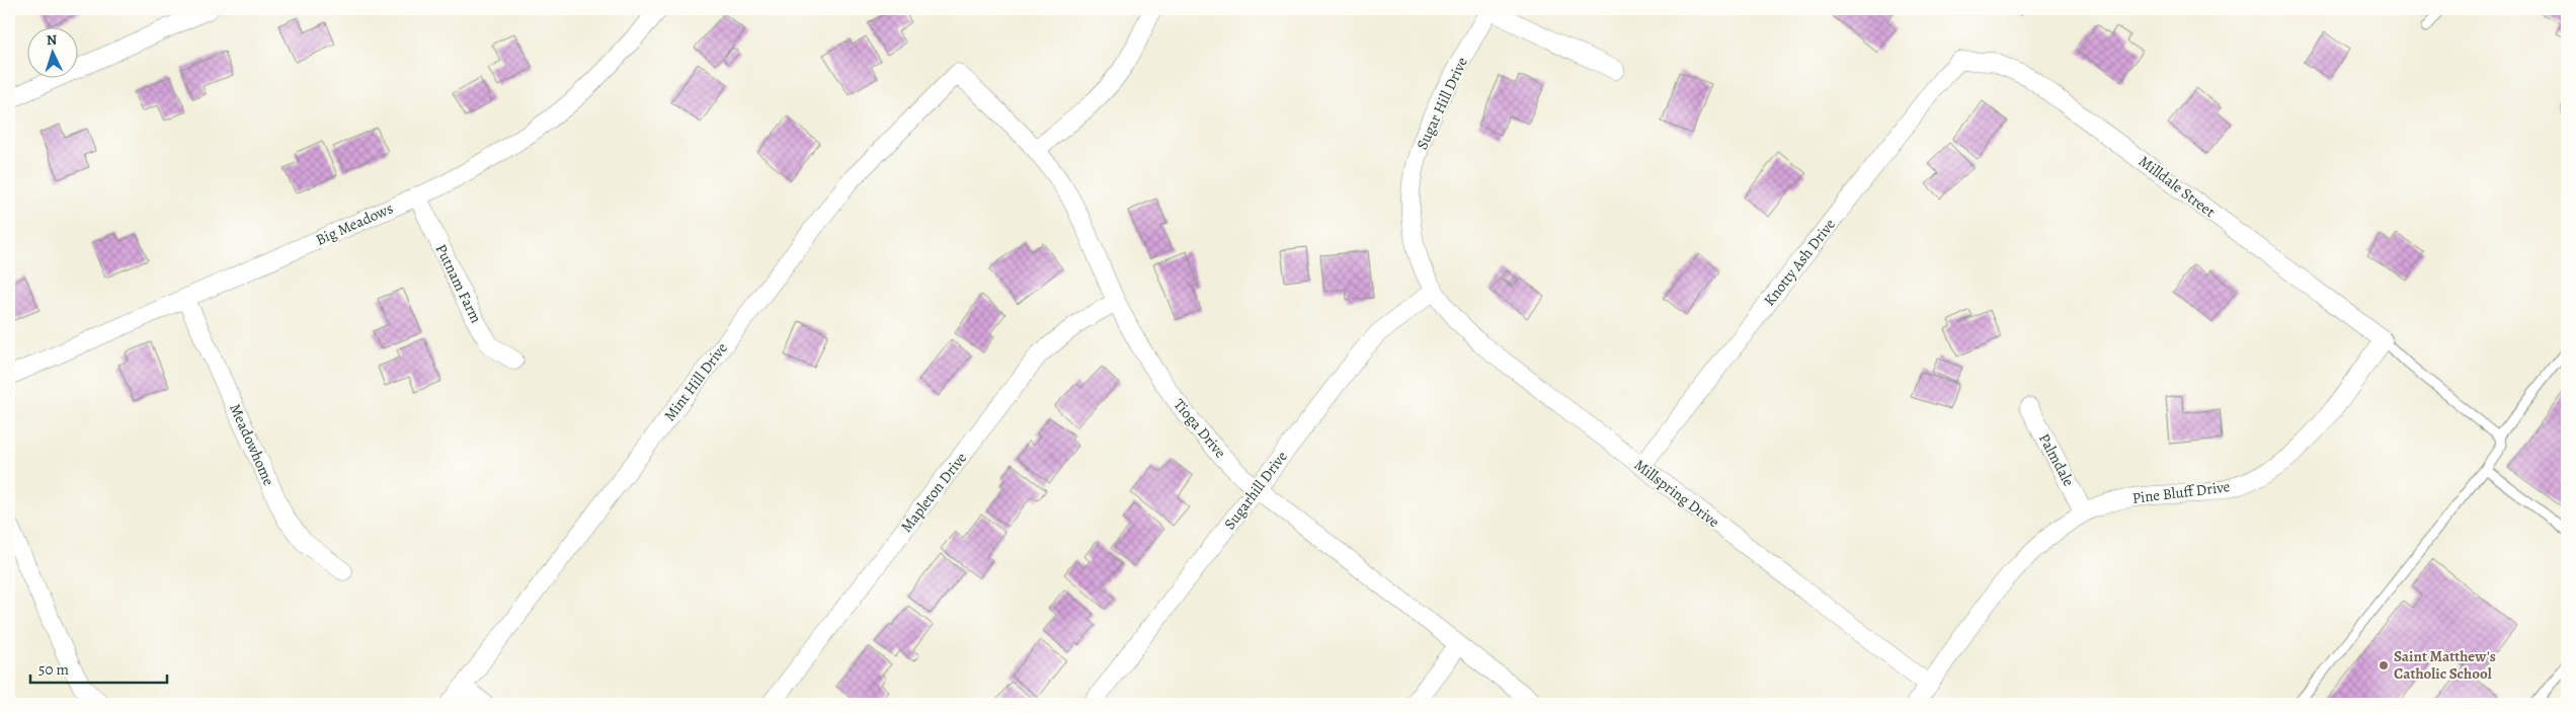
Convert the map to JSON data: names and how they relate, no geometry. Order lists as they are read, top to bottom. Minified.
{"streets":{"street":["Sugar Hill Drive","Milldale Street","Big Meadows","Knotty Ash Drive","Putnam Farm","Mint Hill Drive","Tioga Drive","Meadowhome","Palmdale","Sugarhill Drive","Mapleton Drive","Pine Bluff Drive","Millspring Drive"]},"crossings":[["Sugar Hill Drive","Sugarhill Drive"],["Sugar Hill Drive","Millspring Drive"],["Milldale Street","Knotty Ash Drive"],["Milldale Street","Pine Bluff Drive"],["Big Meadows","Putnam Farm"],["Big Meadows","Meadowhome"],["Knotty Ash Drive","Millspring Drive"],["Mint Hill Drive","Tioga Drive"],["Tioga Drive","Sugarhill Drive"],["Tioga Drive","Mapleton Drive"],["Palmdale","Pine Bluff Drive"],["Sugarhill Drive","Millspring Drive"],["Pine Bluff Drive","Millspring Drive"]],"places":["Saint Matthew's Catholic School"],"scale_bar":"50 m","north":"top"}
